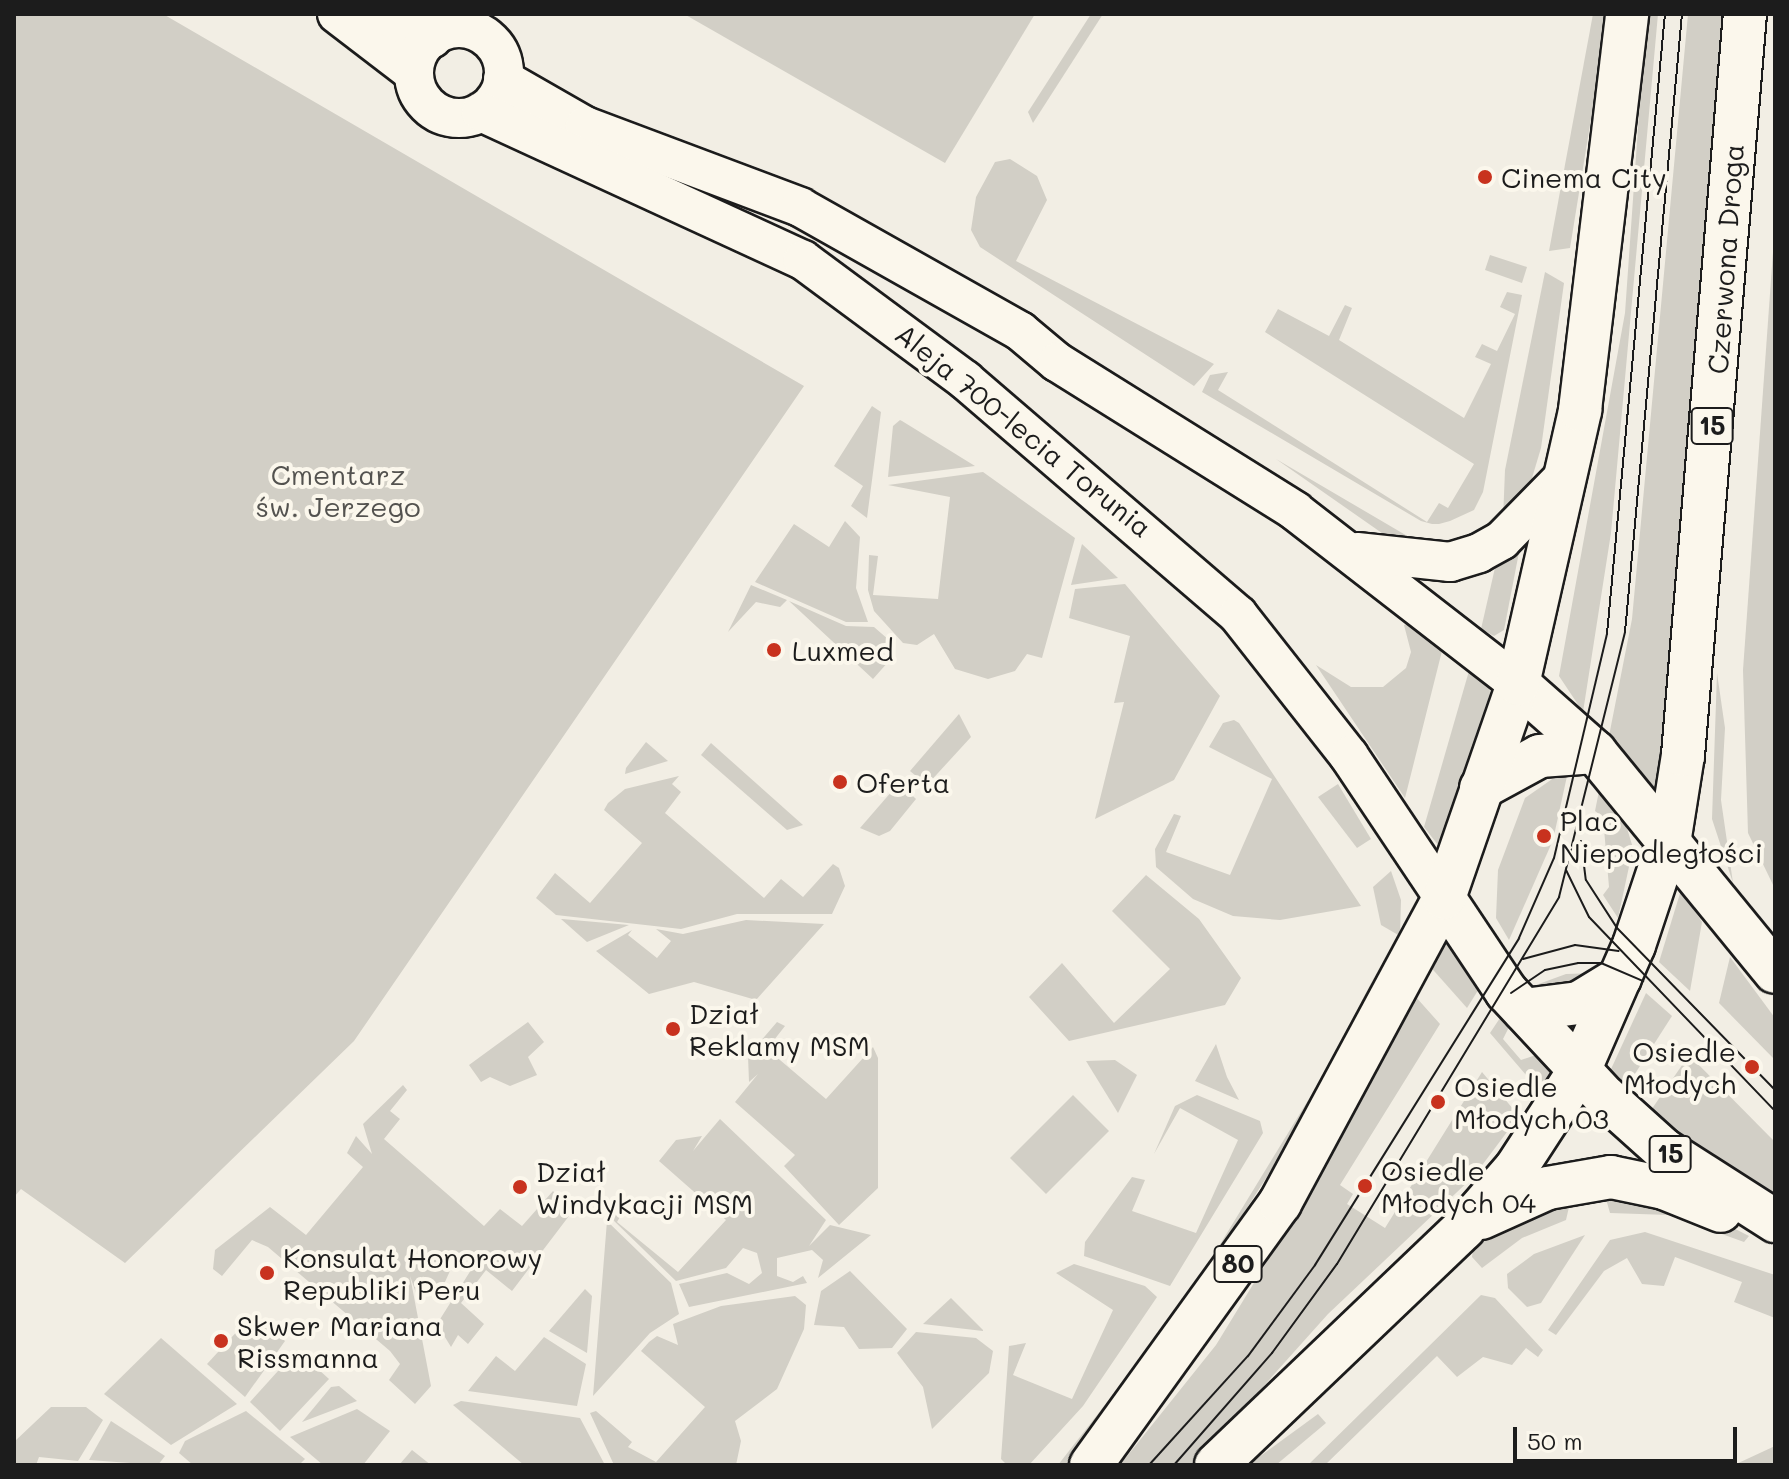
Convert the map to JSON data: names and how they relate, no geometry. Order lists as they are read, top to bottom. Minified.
{"streets":{"main road":["Czerwona Droga","15","Aleja 700-lecia Torunia","80"]},"crossings":[["Czerwona Droga","Aleja 700-lecia Torunia"],["Czerwona Droga","80"],["Aleja 700-lecia Torunia","80"]],"parks":["Cmentarz św. Jerzego"],"places":["Cinema City","Luxmed","Oferta","Plac Niepodległości","Dział Reklamy MSM","Osiedle Młodych","Osiedle Młodych 03","Osiedle Młodych 04","Dział Windykacji MSM","Konsulat Honorowy Republiki Peru","Skwer Mariana Rissmanna"],"scale_bar":"50 m"}
